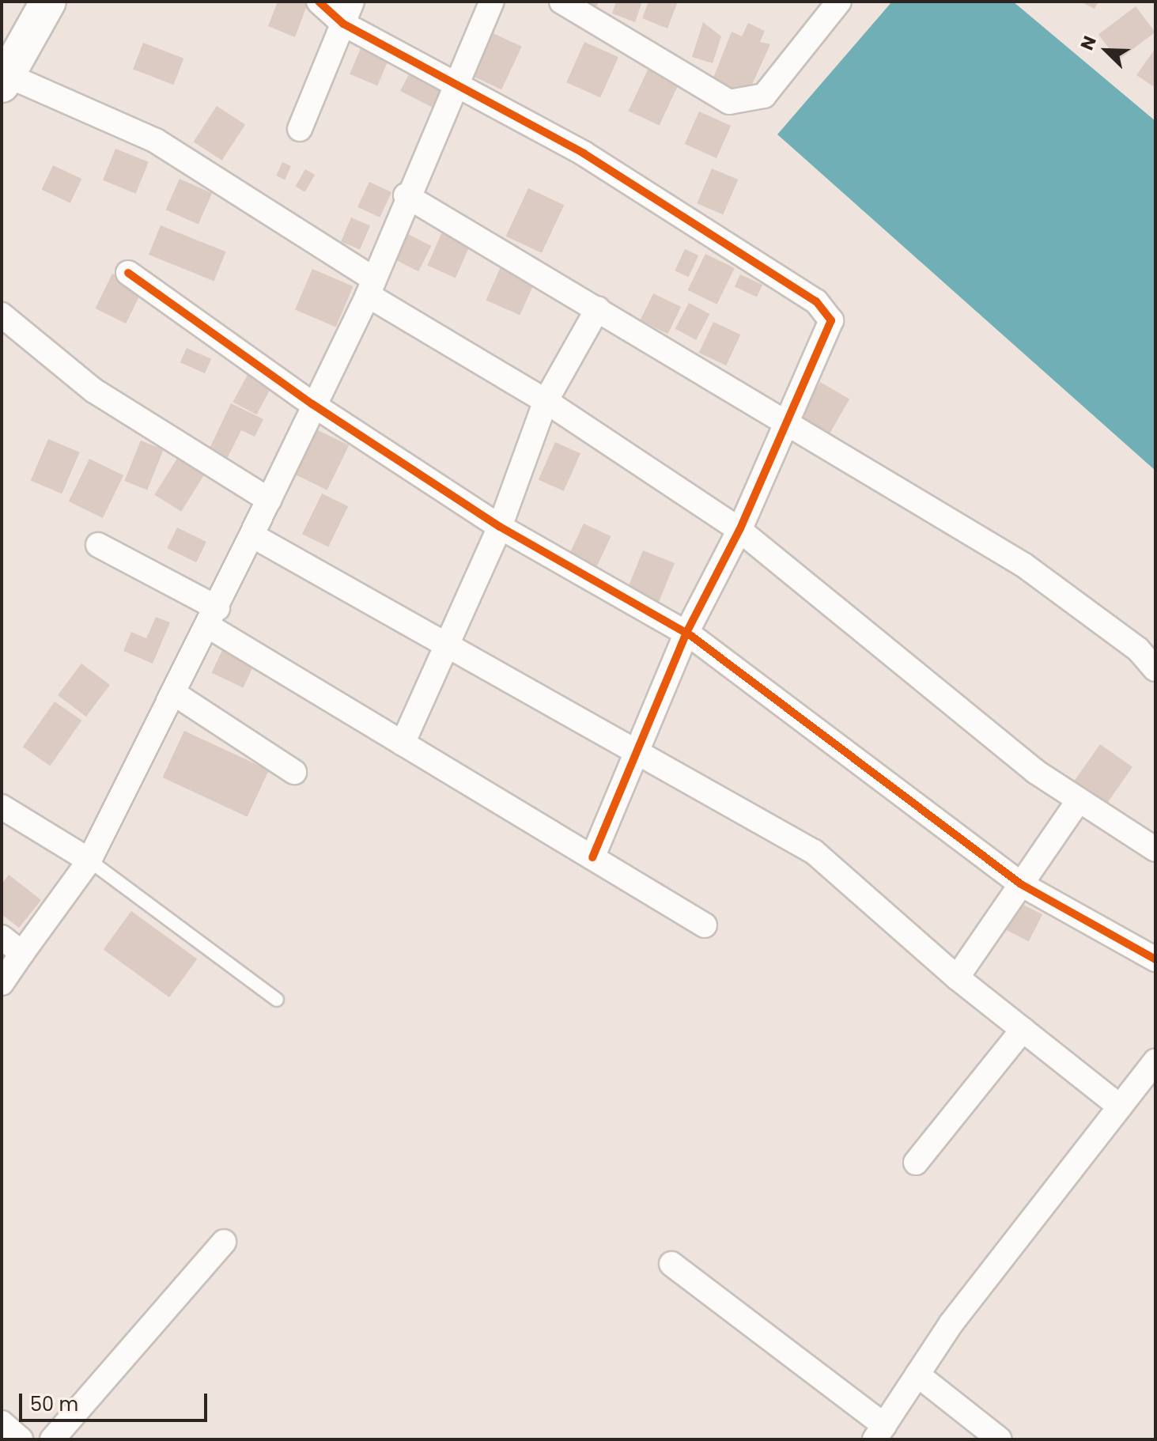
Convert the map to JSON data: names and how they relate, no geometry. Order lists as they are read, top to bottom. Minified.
{"scale_bar":"50 m","north":"top left"}
